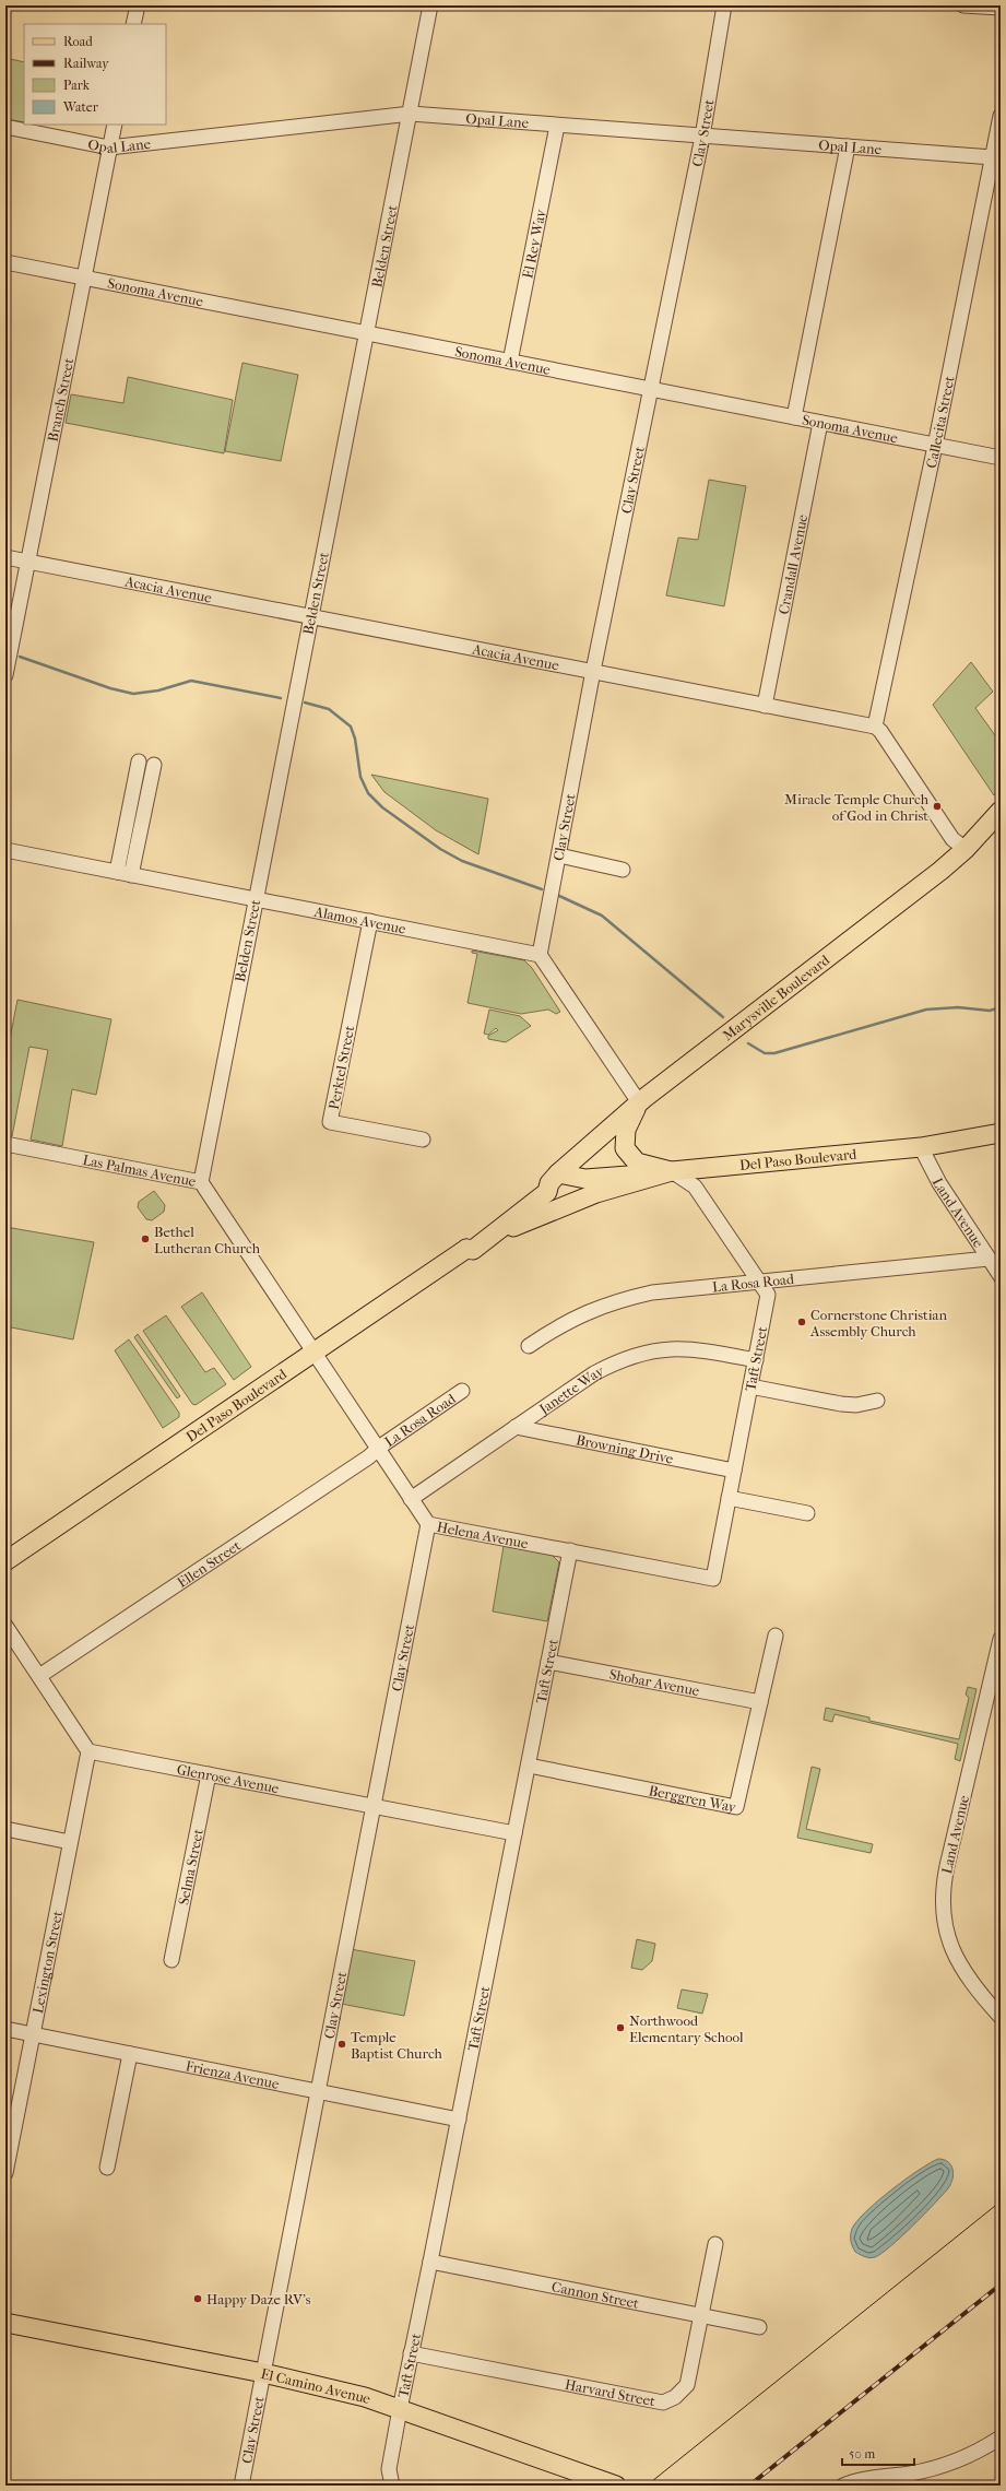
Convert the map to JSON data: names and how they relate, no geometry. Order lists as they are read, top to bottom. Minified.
{"streets":{"main road":["Marysville Boulevard","Del Paso Boulevard","El Camino Avenue"],"street":["Opal Lane","Clay Street","El Rey Way","Belden Street","Sonoma Avenue","Branch Street","Callecita Street","Crandall Avenue","Acacia Avenue","Alamos Avenue","Perktel Street","Las Palmas Avenue","Land Avenue","La Rosa Road","Taft Street","Janette Way","Browning Drive","Helena Avenue","Ellen Street","Shobar Avenue","Glenrose Avenue","Berggren Way","Selma Street","Lexington Street","Frienza Avenue","Cannon Street","Harvard Street"]},"crossings":[["Opal Lane","Clay Street"],["Opal Lane","El Rey Way"],["Opal Lane","Belden Street"],["Opal Lane","Branch Street"],["Opal Lane","Callecita Street"],["Clay Street","Sonoma Avenue"],["Clay Street","Acacia Avenue"],["Clay Street","Alamos Avenue"],["Clay Street","Helena Avenue"],["Clay Street","Glenrose Avenue"],["Clay Street","Frienza Avenue"],["Clay Street","El Camino Avenue"],["El Rey Way","Sonoma Avenue"],["Belden Street","Sonoma Avenue"],["Belden Street","Acacia Avenue"],["Belden Street","Alamos Avenue"],["Belden Street","Las Palmas Avenue"],["Sonoma Avenue","Branch Street"],["Sonoma Avenue","Callecita Street"],["Sonoma Avenue","Crandall Avenue"],["Branch Street","Acacia Avenue"],["Callecita Street","Acacia Avenue"],["Crandall Avenue","Acacia Avenue"],["Alamos Avenue","Perktel Street"],["Marysville Boulevard","Del Paso Boulevard"],["Del Paso Boulevard","Las Palmas Avenue"],["Del Paso Boulevard","Land Avenue"],["Del Paso Boulevard","Taft Street"],["Del Paso Boulevard","Helena Avenue"],["Las Palmas Avenue","Helena Avenue"],["Land Avenue","La Rosa Road"],["La Rosa Road","Taft Street"],["La Rosa Road","Helena Avenue"],["La Rosa Road","Ellen Street"],["Taft Street","Janette Way"],["Taft Street","Browning Drive"],["Taft Street","Helena Avenue"],["Taft Street","Shobar Avenue"],["Taft Street","Glenrose Avenue"],["Taft Street","Berggren Way"],["Taft Street","Frienza Avenue"],["Taft Street","Cannon Street"],["Taft Street","El Camino Avenue"],["Taft Street","Harvard Street"],["Janette Way","Browning Drive"],["Janette Way","Helena Avenue"],["Helena Avenue","Ellen Street"],["Shobar Avenue","Berggren Way"],["Glenrose Avenue","Selma Street"],["Glenrose Avenue","Lexington Street"],["Lexington Street","Frienza Avenue"],["Cannon Street","Harvard Street"]],"places":["Miracle Temple Church of God in Christ","Bethel Lutheran Church","Cornerstone Christian Assembly Church","Northwood Elementary School","Temple Baptist Church","Happy Daze RV's"],"legend":["Road","Railway","Park","Water"],"scale_bar":"50 m"}
